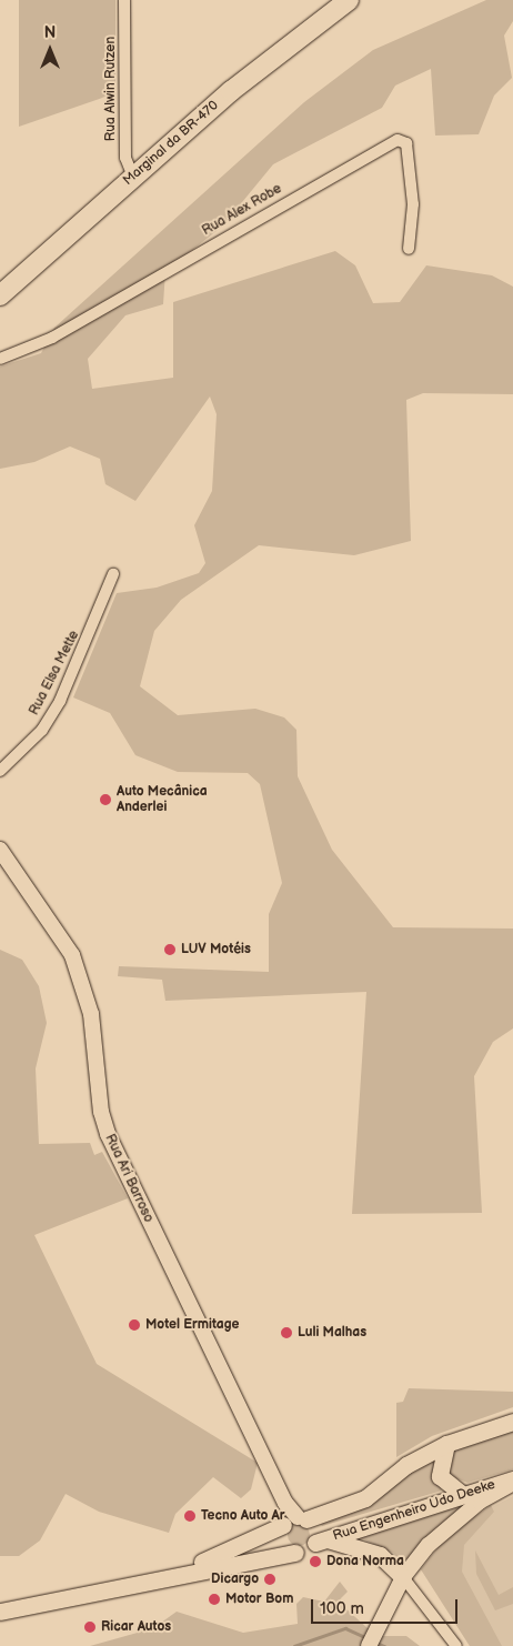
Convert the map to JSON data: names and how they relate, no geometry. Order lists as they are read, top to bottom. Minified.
{"streets":{"highway":["Marginal da BR-470"],"main road":["Rua Engenheiro Udo Deeke"],"street":["Rua Alwin Rutzen","Rua Alex Robe","Rua Elsa Mette","Rua Ari Barroso"]},"crossings":[["Rua Alwin Rutzen","Marginal da BR-470"],["Rua Ari Barroso","Rua Engenheiro Udo Deeke"]],"places":["Auto Mecânica Anderlei","LUV Motéis","Motel Ermitage","Luli Malhas","Tecno Auto Ar","Dona Norma","Dicargo","Motor Bom","Ricar Autos"],"scale_bar":"100 m","north":"top"}
